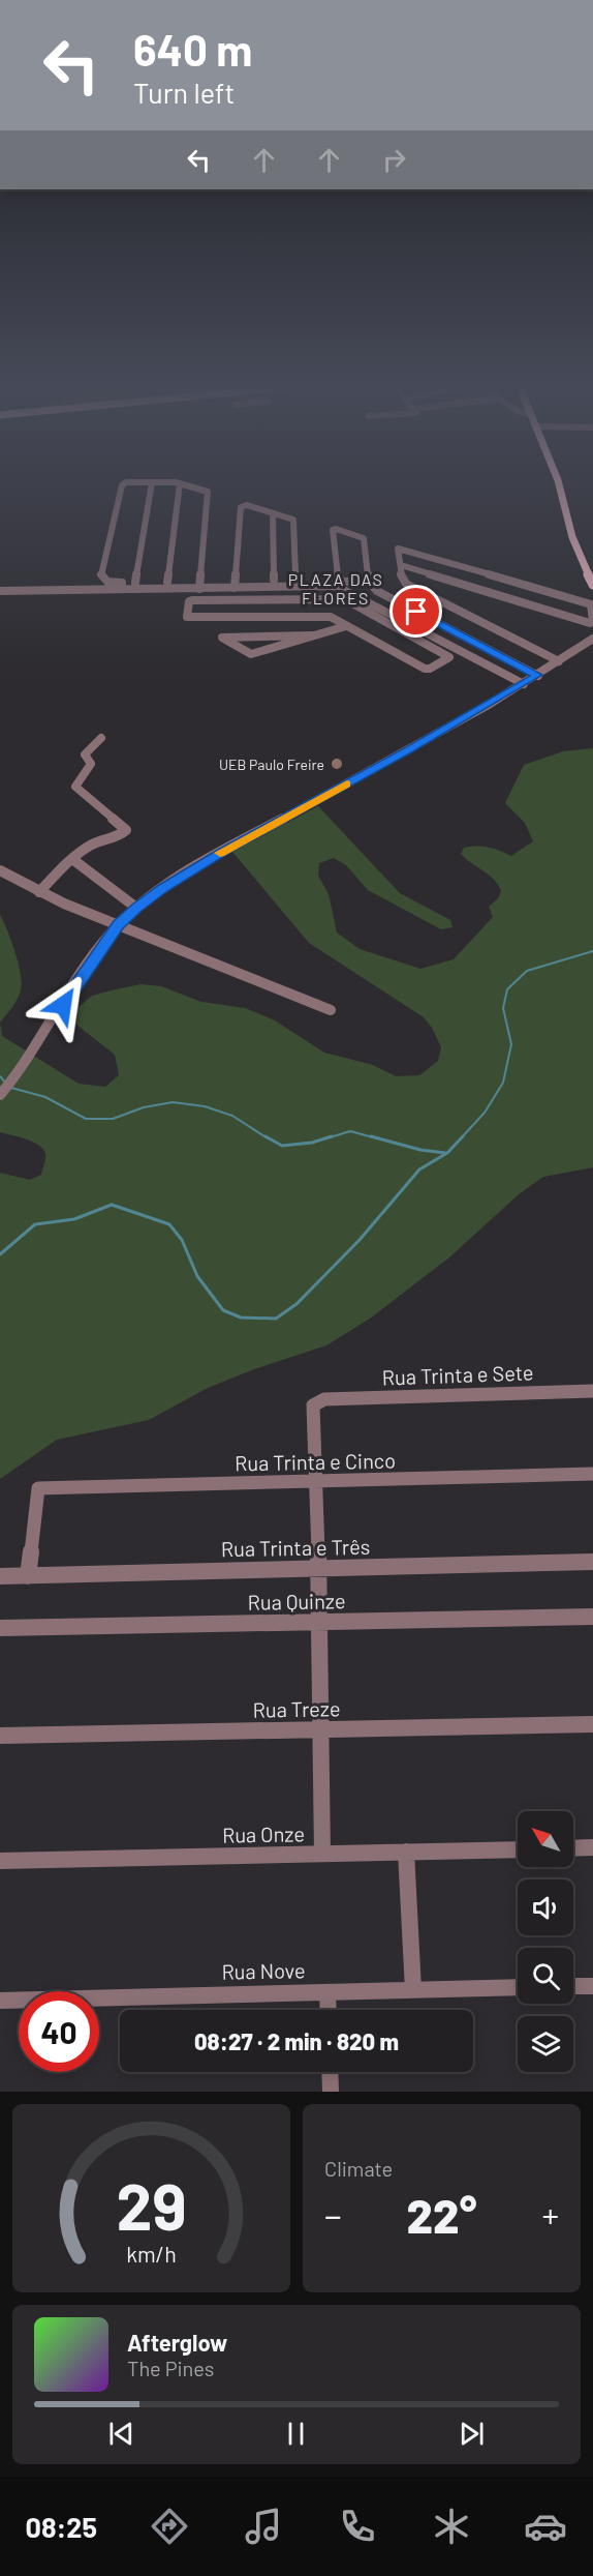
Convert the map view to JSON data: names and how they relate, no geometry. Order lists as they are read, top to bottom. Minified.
{"streets":{"street":["Rua Trinta e Sete","Rua Trinta e Cinco","Rua Trinta e Três","Rua Quinze","Rua Treze","Rua Onze","Rua Nove"]},"crossings":[["Rua Trinta e Sete","Rua Trinta e Cinco"],["Rua Trinta e Cinco","Rua Trinta e Três"]],"districts":["PLAZA DAS FLORES"],"places":["UEB Paulo Freire"],"north":"top left","page":{"turn":["640 m","Turn left"],"limit":"40","trip":"08:27 · 2 min · 820 m","tile":"Climate","heat":["−","22°","+"],"song":["Afterglow","The Pines"],"tabs":"08:25","gauge":["29","km/h"]}}
